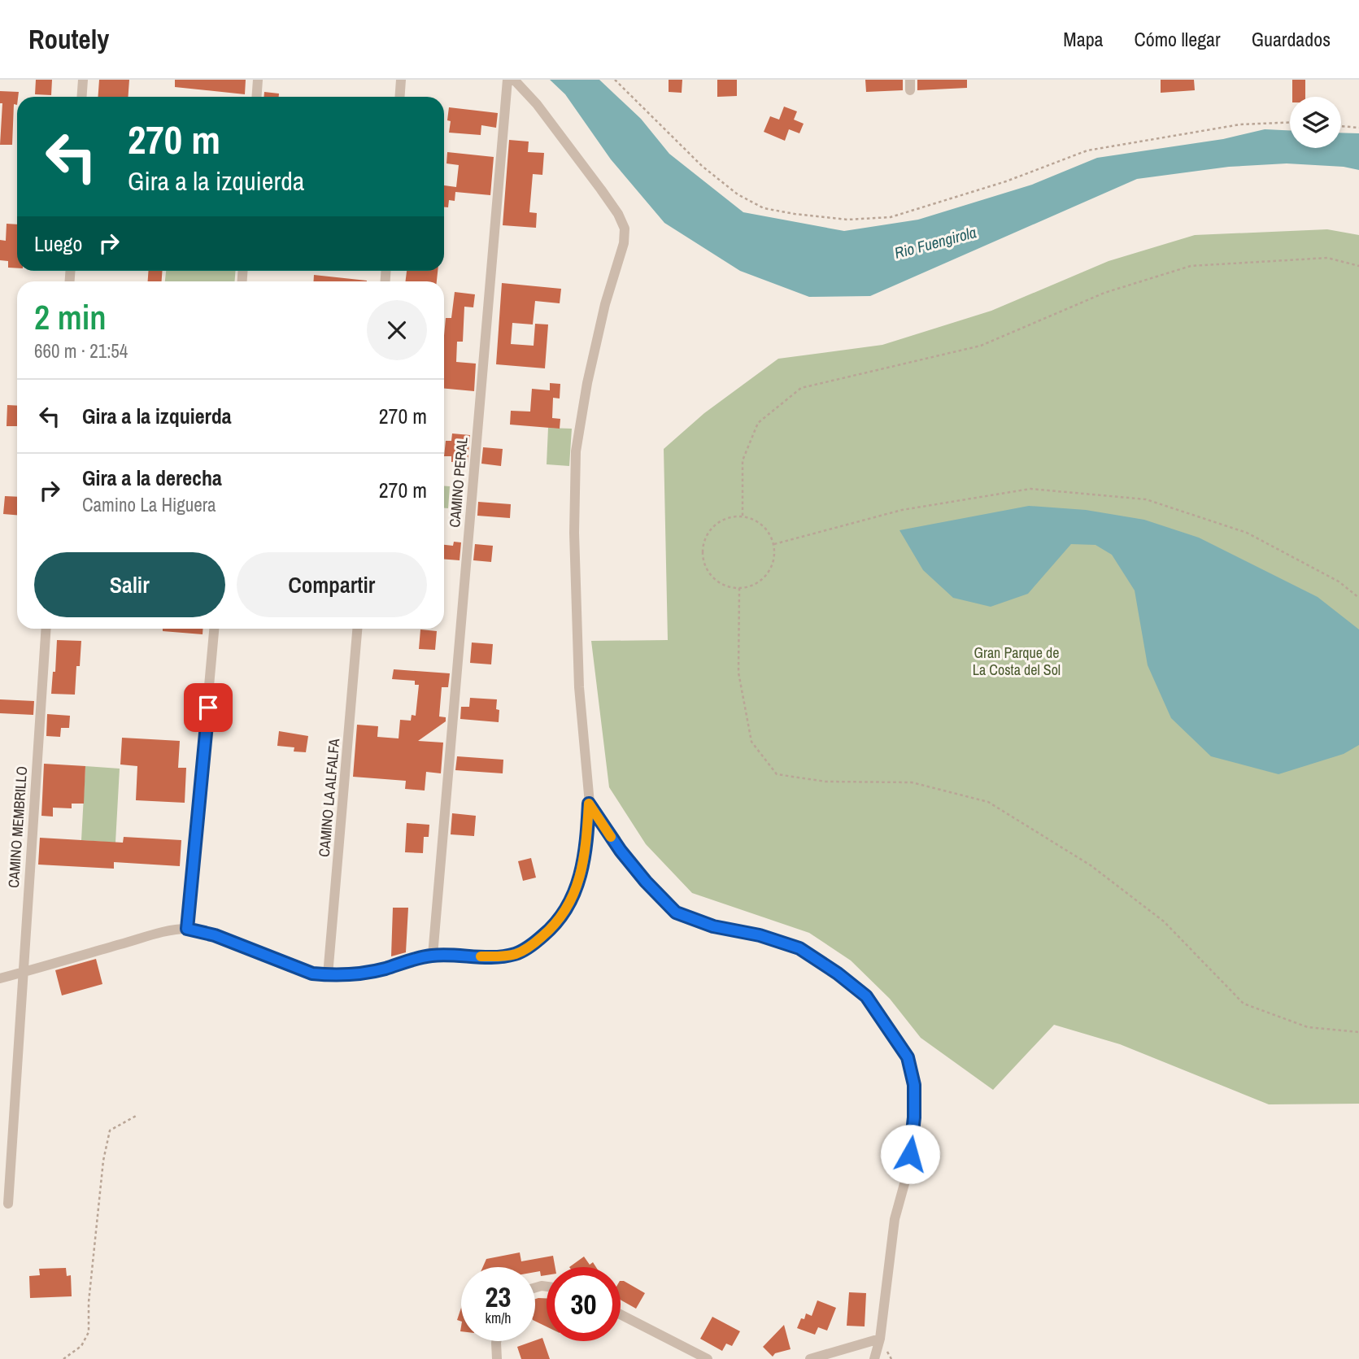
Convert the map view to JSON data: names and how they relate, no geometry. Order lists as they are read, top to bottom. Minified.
{"streets":{"street":["CAMINO PERAL","CAMINO LA ALFALFA","CAMINO MEMBRILLO"]},"water":["Rio Fuengirola"],"parks":["Gran Parque de La Costa del Sol"],"page":{"header":"Routely","nav":["Mapa","Cómo llegar","Guardados"],"turn":["270 m","Gira a la izquierda"],"then":"Luego","heading":["2 min","660 m · 21:54"],"list":[{"name":"Gira a la izquierda","value":"270 m"},{"name":"Gira a la derecha","note":"Camino La Higuera","value":"270 m"}],"buttons":["Salir","Compartir"],"speed":"23 km/h","limit":"30"}}
